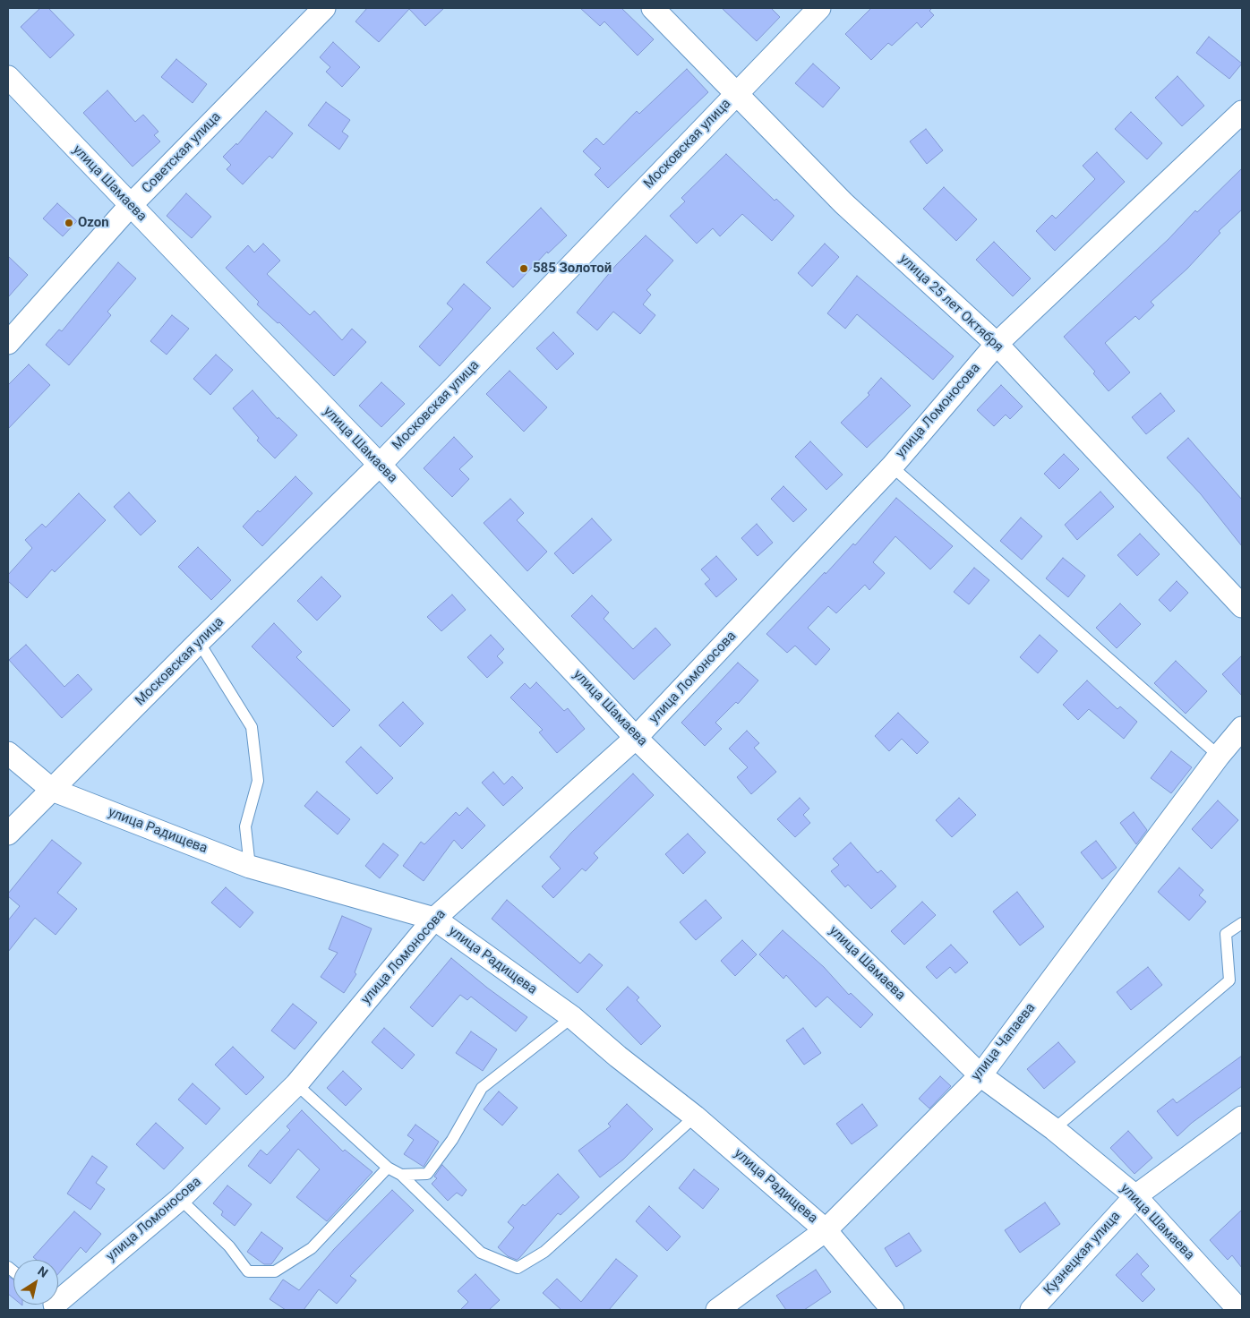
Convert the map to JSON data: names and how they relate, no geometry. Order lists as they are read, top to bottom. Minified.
{"streets":{"street":["Московская улица","Советская улица","улица Шамаева","улица 25 лет Октября","улица Ломоносова","улица Радищева","улица Чапаева","Кузнецкая улица"]},"crossings":[["Московская улица","улица Шамаева"],["Московская улица","улица 25 лет Октября"],["Московская улица","улица Радищева"],["Советская улица","улица Шамаева"],["улица Шамаева","улица Ломоносова"],["улица Шамаева","улица Чапаева"],["улица Шамаева","Кузнецкая улица"],["улица 25 лет Октября","улица Ломоносова"],["улица Ломоносова","улица Радищева"],["улица Радищева","улица Чапаева"]],"places":["Ozon","585 Золотой"],"north":"top right"}
